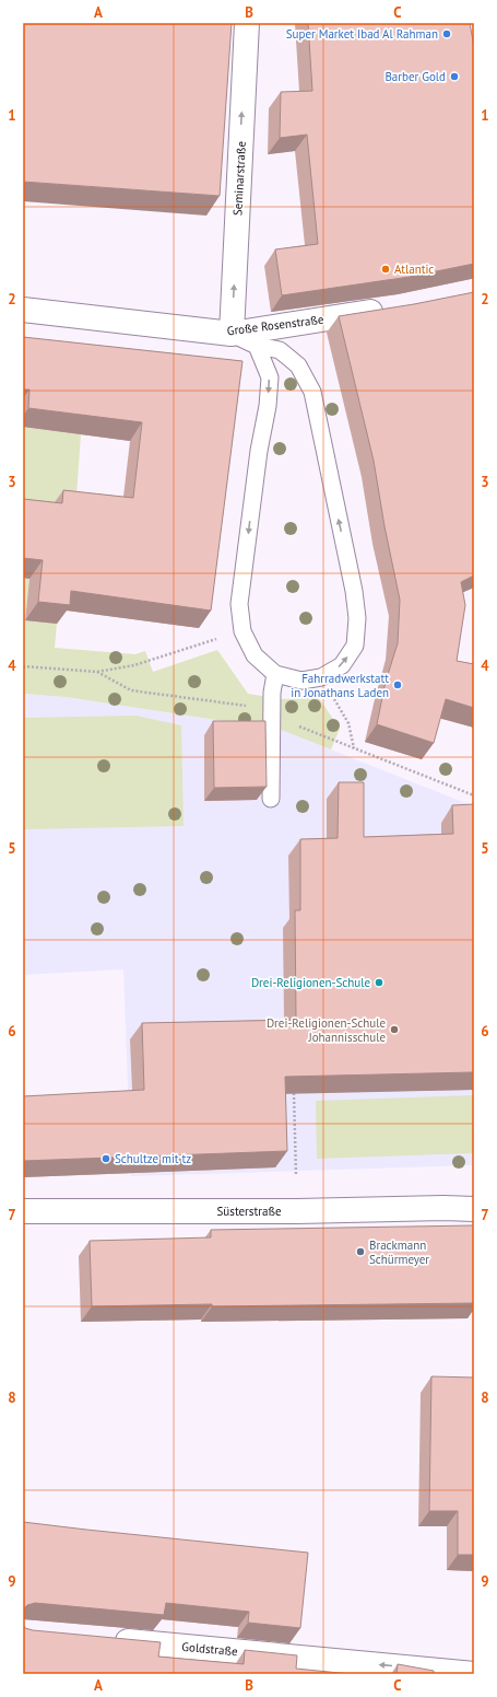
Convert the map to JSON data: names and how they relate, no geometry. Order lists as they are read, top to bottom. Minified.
{"streets":{"street":["Seminarstraße","Große Rosenstraße","Süsterstraße","Goldstraße"]},"crossings":[["Seminarstraße","Große Rosenstraße"]],"one_way":["Seminarstraße","Goldstraße"],"places":["Super Market Ibad Al Rahman","Barber Gold","Atlantic","Fahrradwerkstatt in Jonathans Laden","Drei-Religionen-Schule","Drei-Religionen-Schule Johannisschule","Schultze mit tz","Brackmann Schürmeyer"],"grid":{"columns":["A","B","C"],"rows":["1","2","3","4","5","6","7","8","9"]}}
